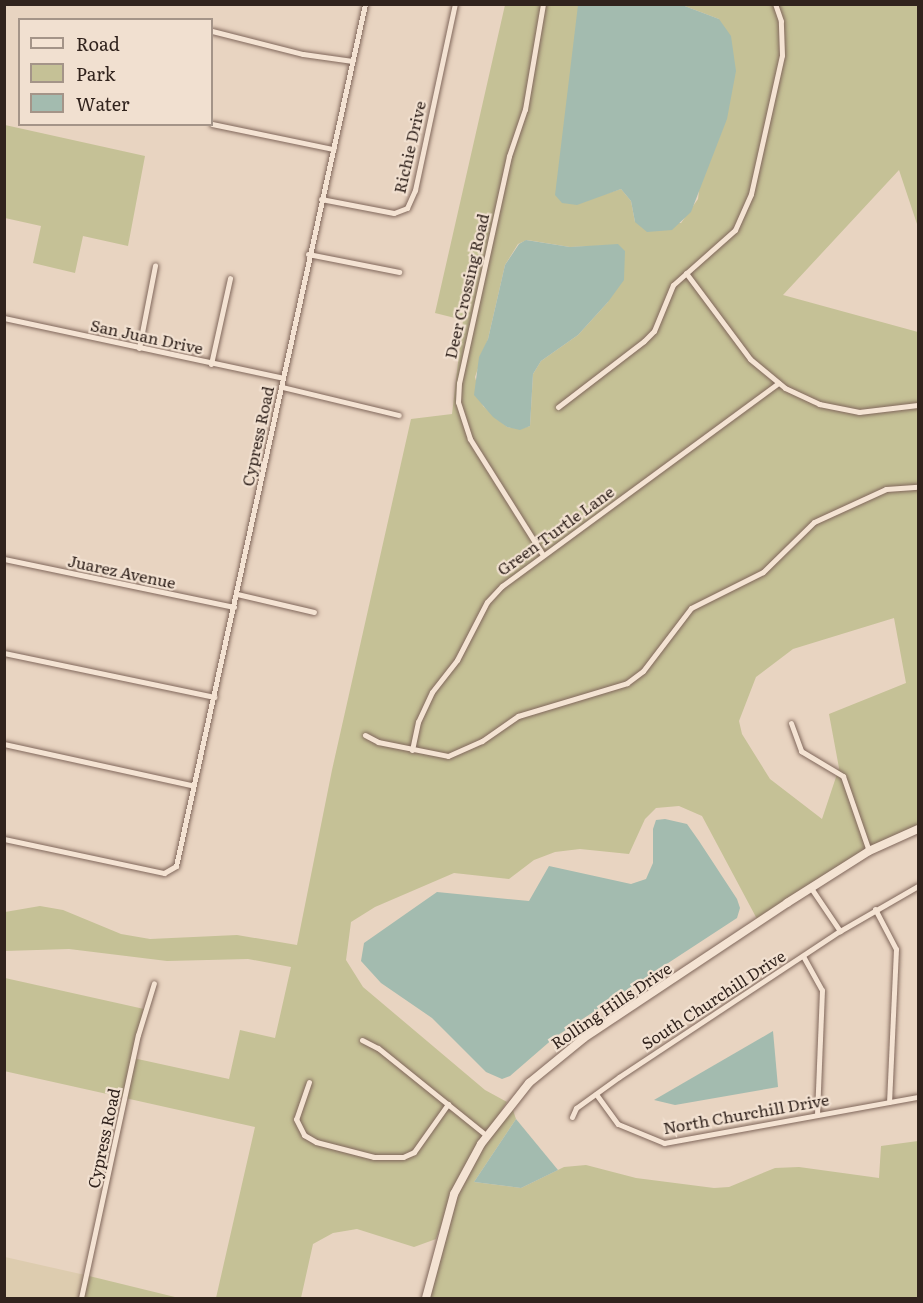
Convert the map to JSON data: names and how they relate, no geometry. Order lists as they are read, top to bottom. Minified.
{"streets":{"street":["Richie Drive","Deer Crossing Road","San Juan Drive","Cypress Road","Green Turtle Lane","Juarez Avenue","South Churchill Drive","Rolling Hills Drive","North Churchill Drive"]},"crossings":[["Richie Drive","Cypress Road"],["Deer Crossing Road","Green Turtle Lane"],["San Juan Drive","Cypress Road"],["Cypress Road","Juarez Avenue"],["South Churchill Drive","North Churchill Drive"]],"legend":["Road","Park","Water"]}
